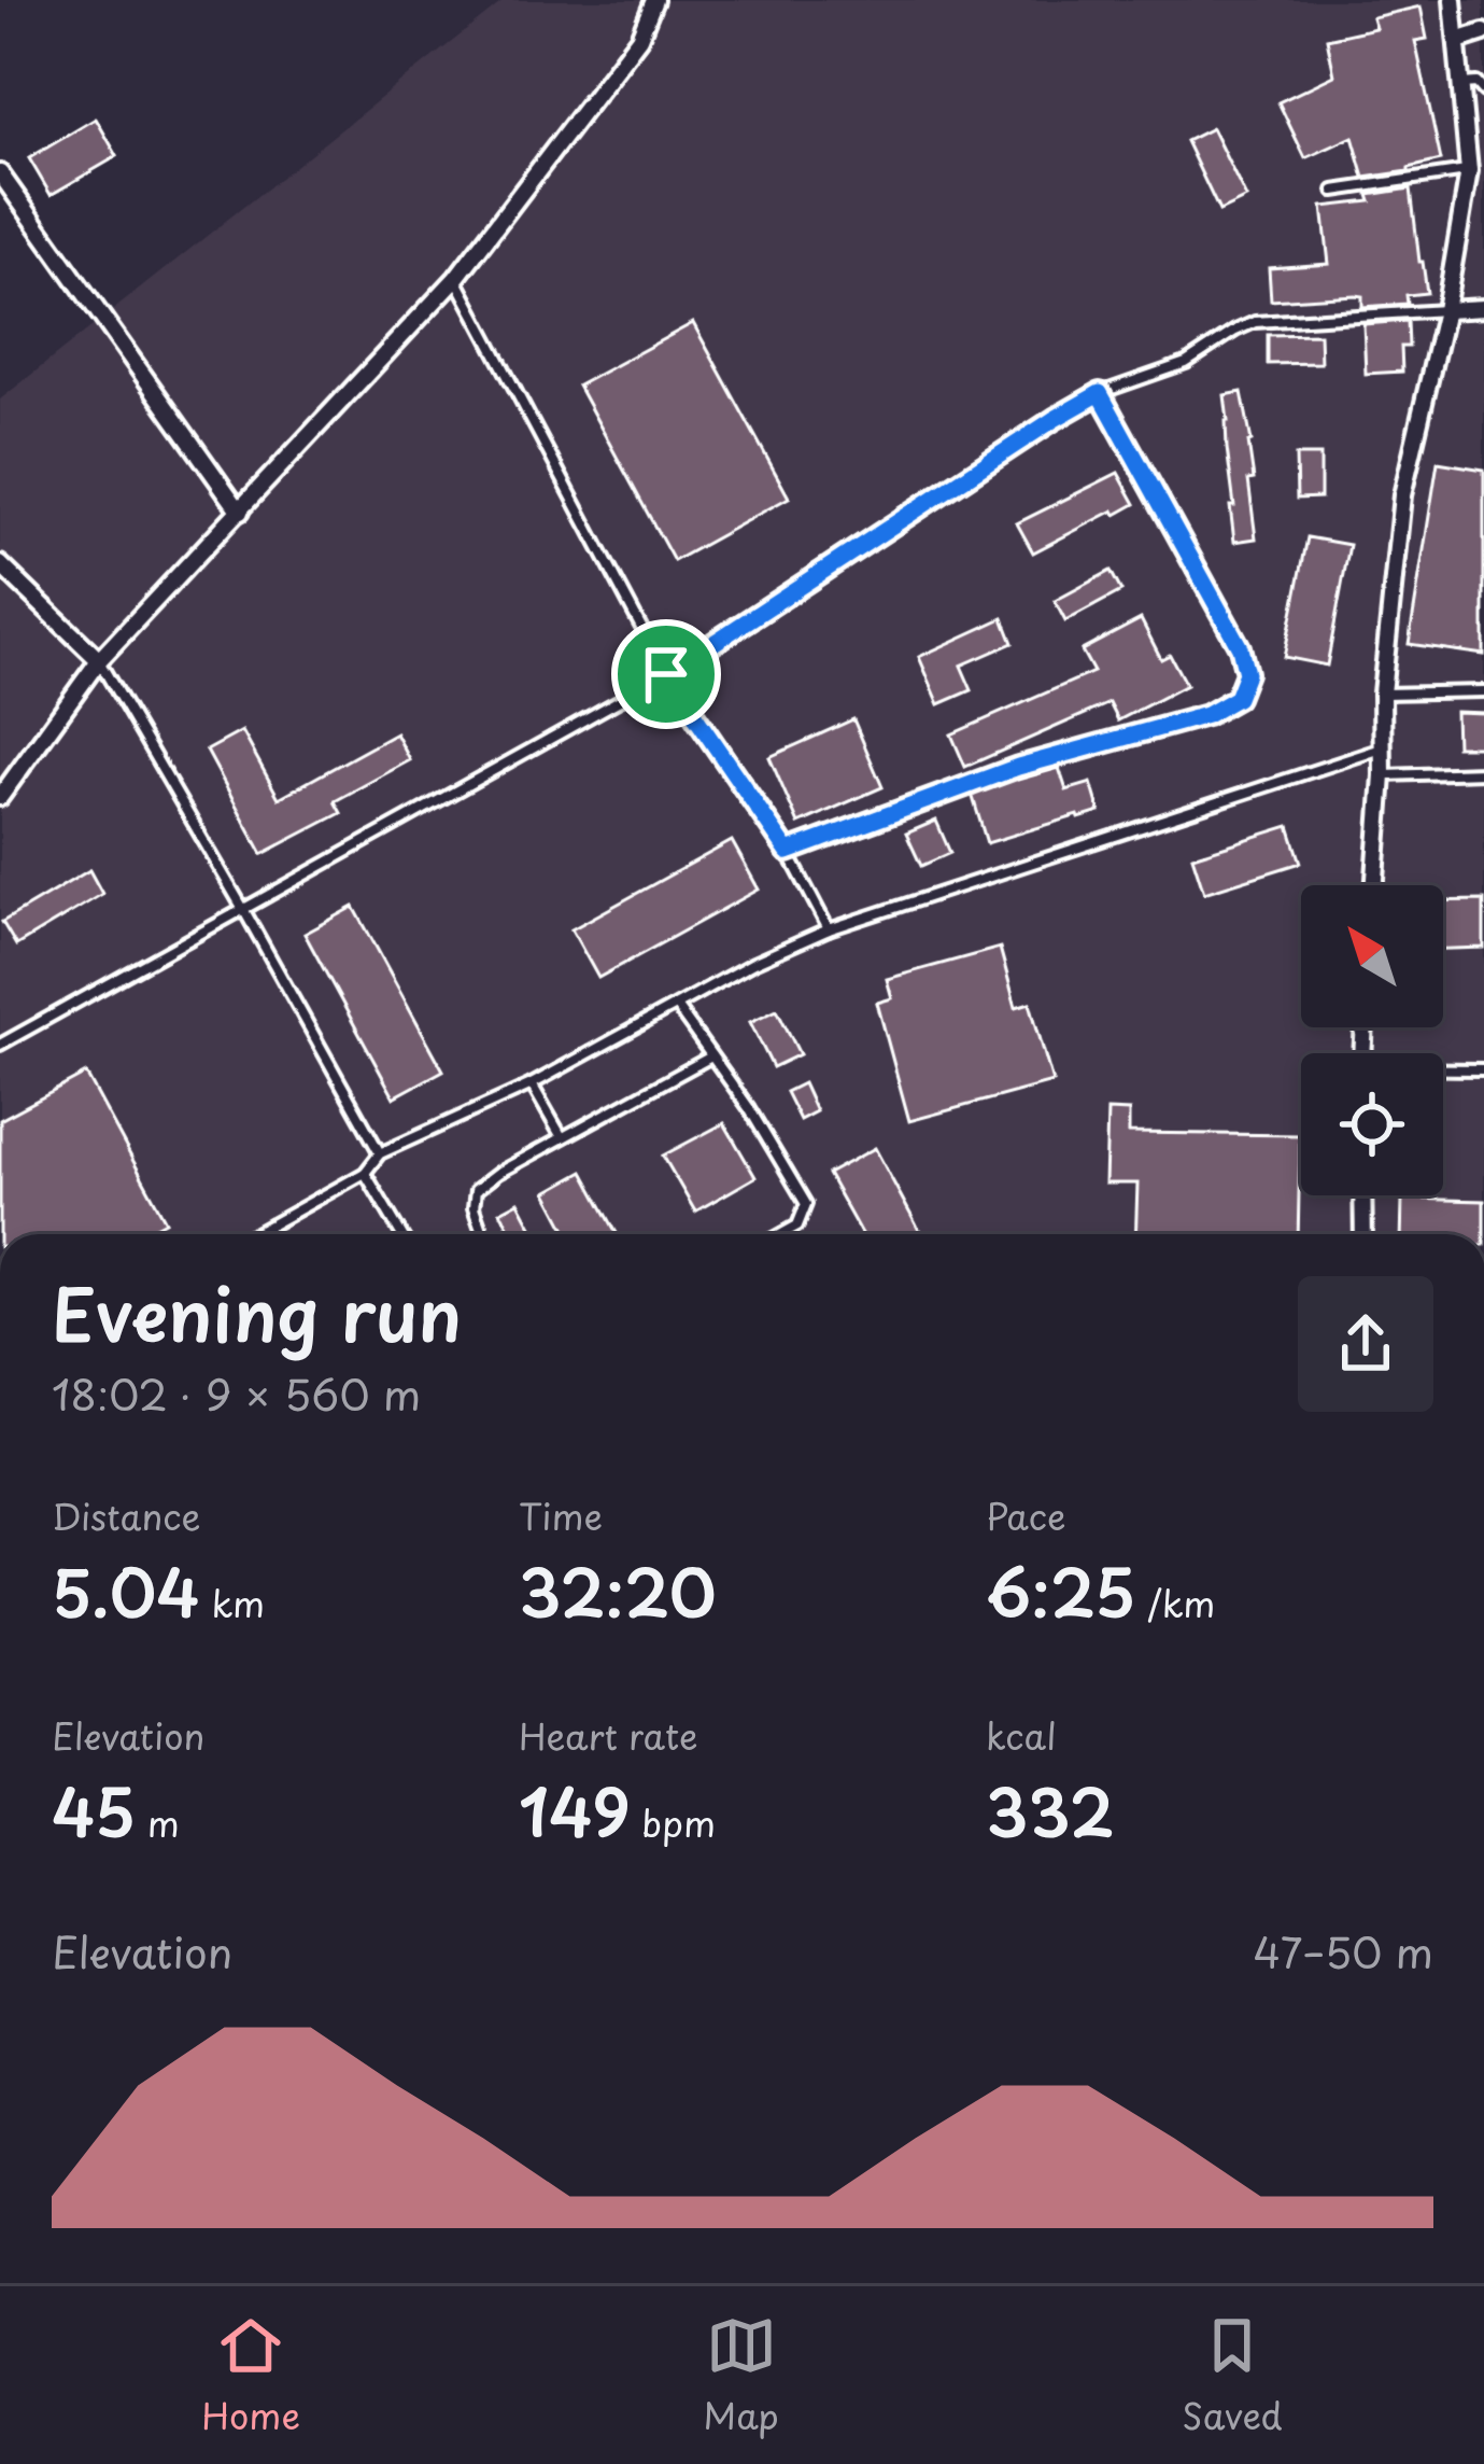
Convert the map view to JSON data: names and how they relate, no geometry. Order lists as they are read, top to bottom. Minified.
{"north":"top left","page":{"heading":["Evening run","18:02 · 9 × 560 m"],"stats":[["Distance","5.04 km"],["Time","32:20"],["Pace","6:25 /km"],["Elevation","45 m"],["Heart rate","149 bpm"],["kcal","332"]],"chart":["Elevation","47–50 m"],"tabs":["Home","Map","Saved"]}}
